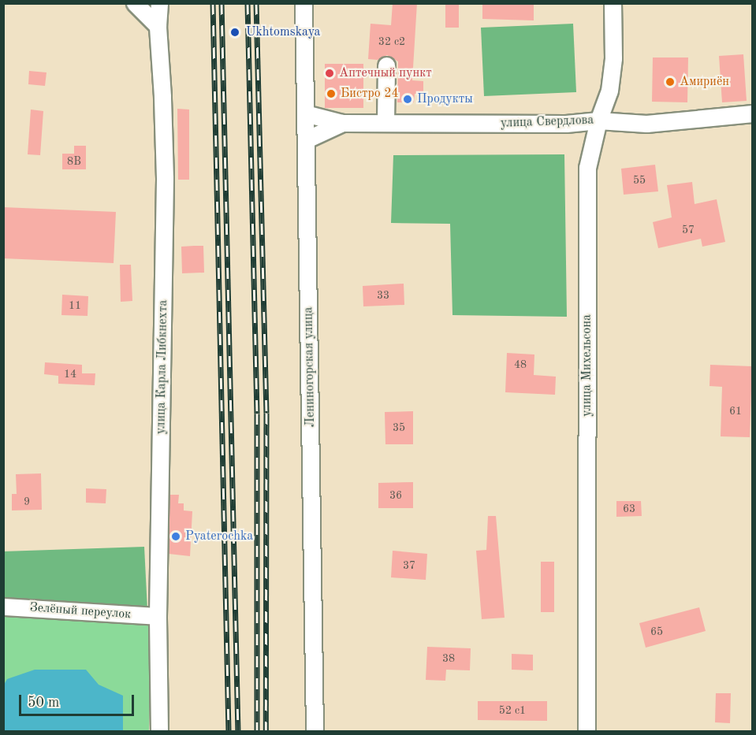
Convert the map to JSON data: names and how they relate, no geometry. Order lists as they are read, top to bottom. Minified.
{"streets":{"street":["улица Свердлова","улица Михельсона","улица Карла Либкнехта","Лениногорская улица","Зелёный переулок"]},"crossings":[["улица Свердлова","улица Михельсона"],["улица Свердлова","Лениногорская улица"],["улица Карла Либкнехта","Зелёный переулок"]],"places":["Ukhtomskaya","Аптечный пункт","Амириён","Бистро 24","Продукты","Pyaterochka"],"house_numbers":["32 с2","8В","55","57","33","11","48","14","61","35","36","9","63","37","65","38","52 с1"],"scale_bar":"50 m"}
